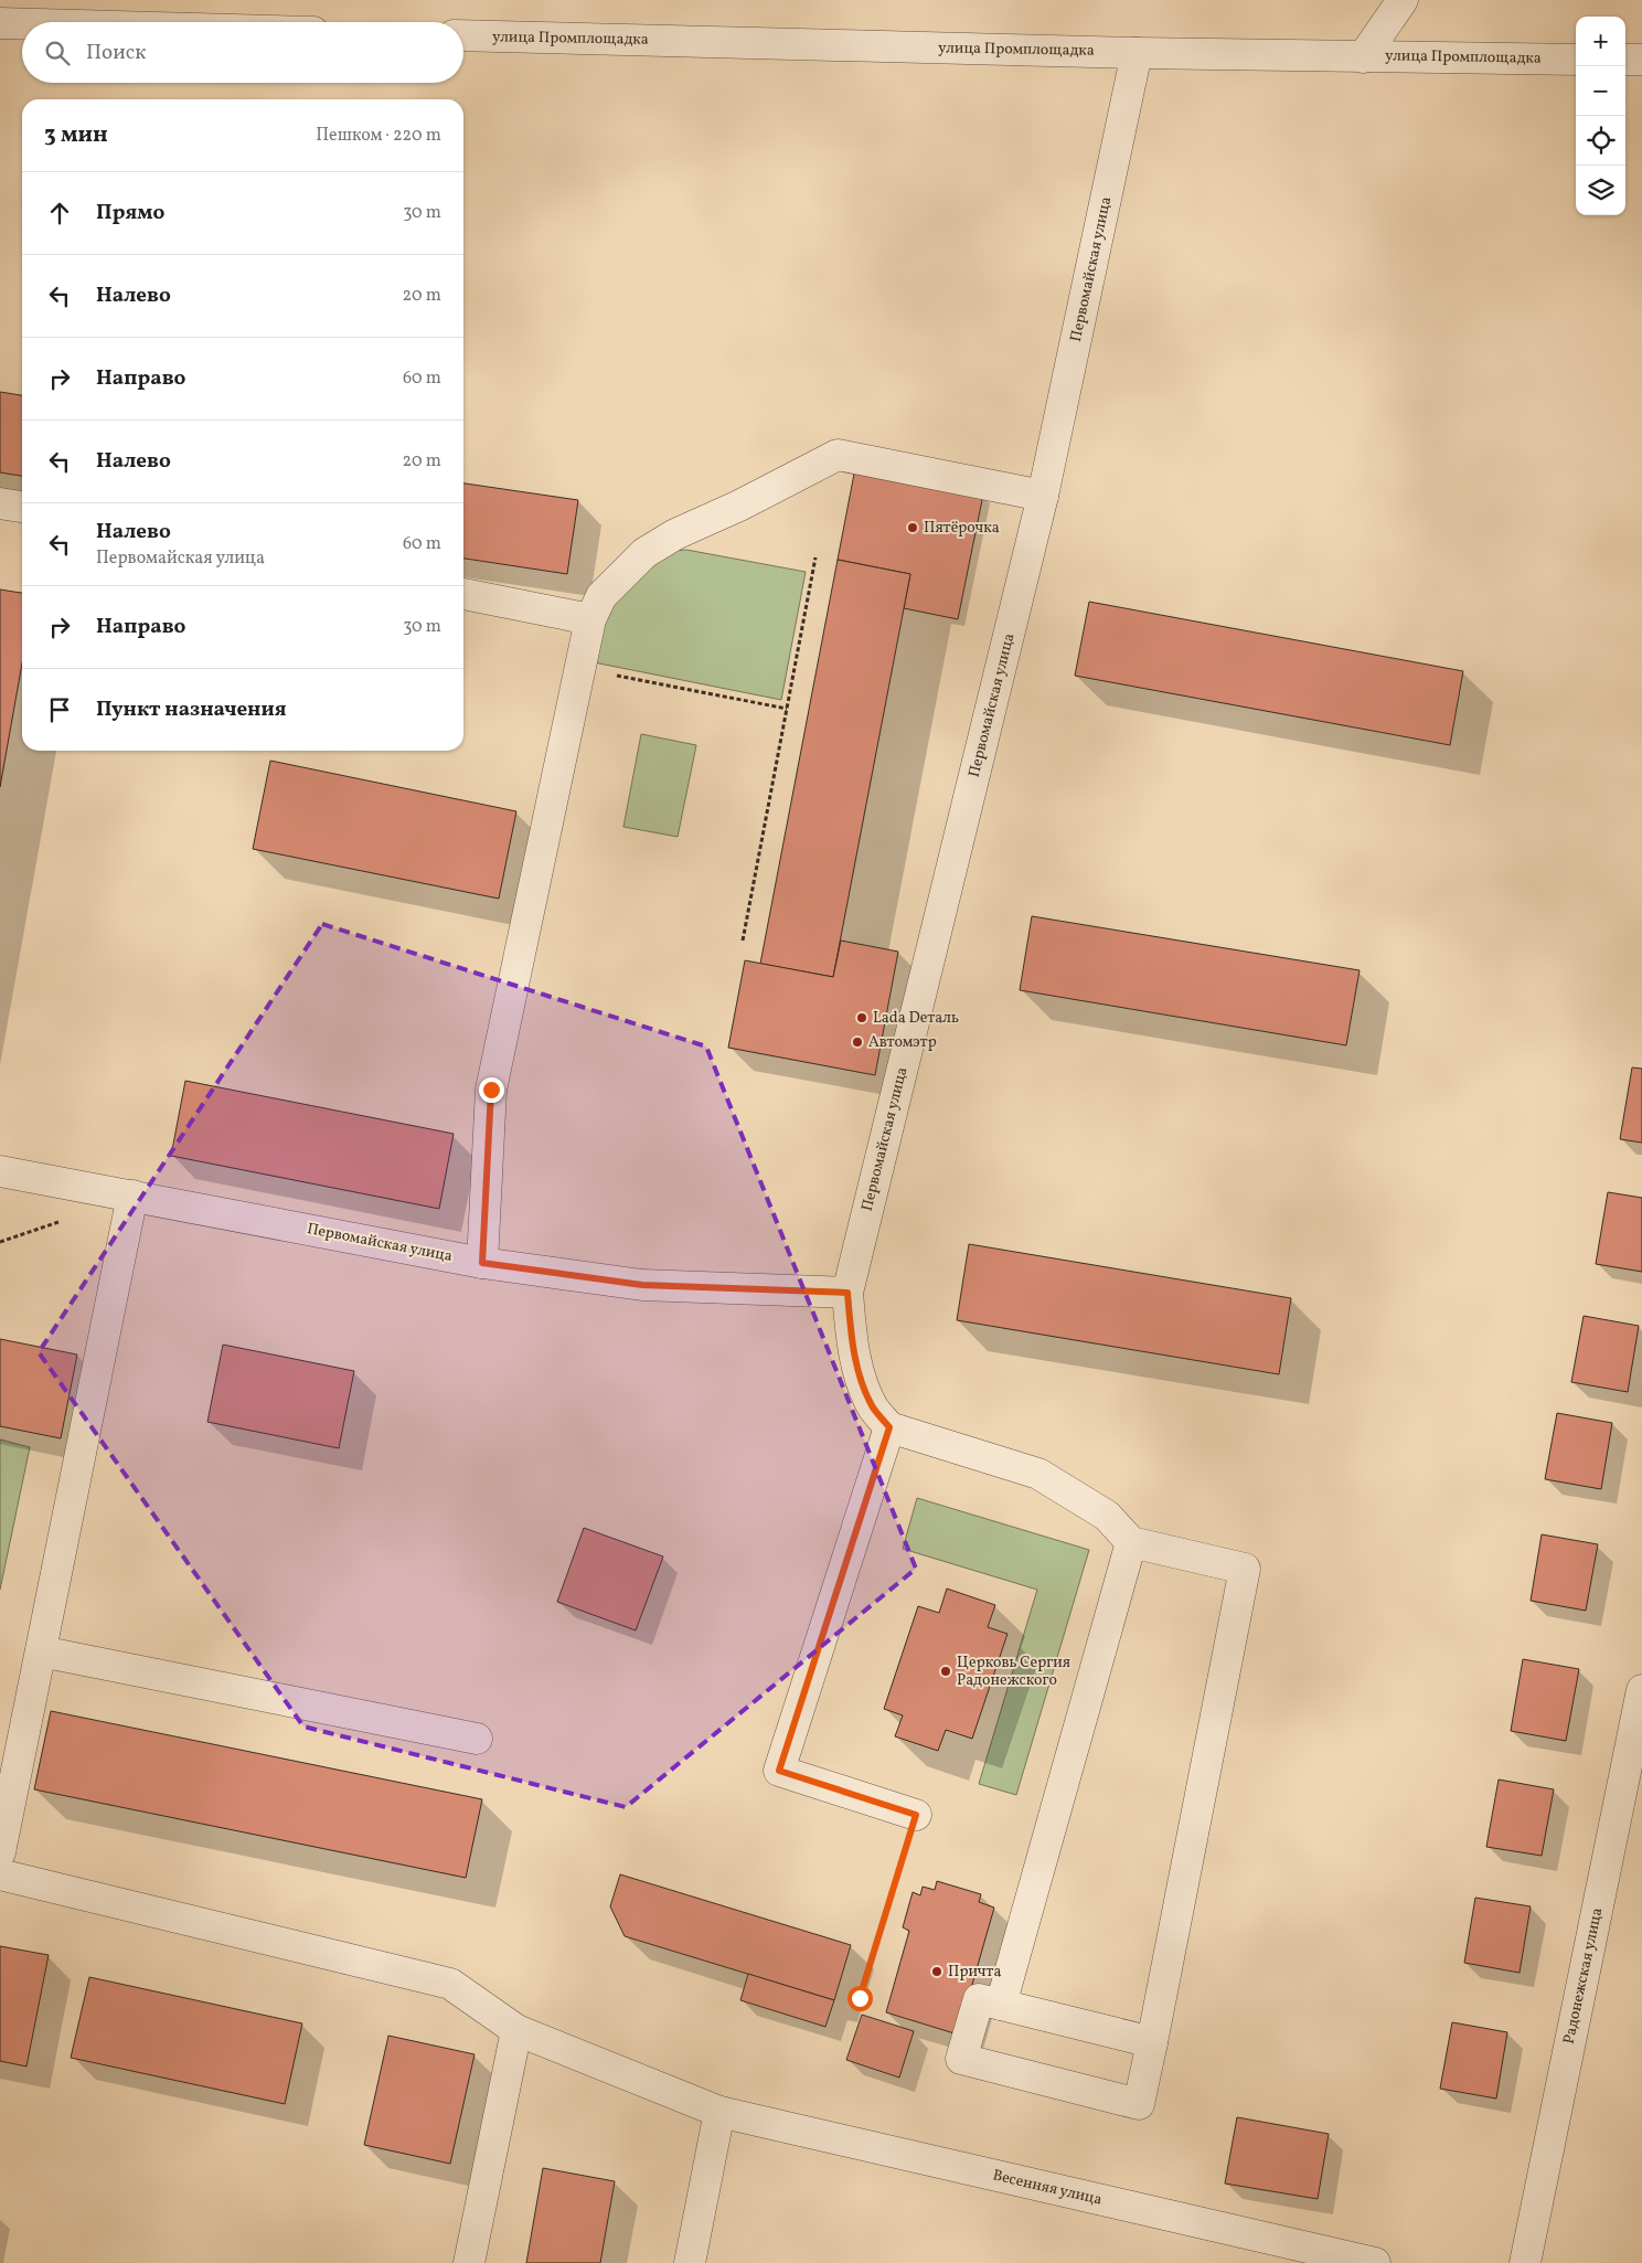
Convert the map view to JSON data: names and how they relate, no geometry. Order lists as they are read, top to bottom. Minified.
{"streets":{"street":["улица Промплощадка","Первомайская улица","Радонежская улица","Весенняя улица"]},"crossings":[["улица Промплощадка","Первомайская улица"]],"places":["Пятёрочка","Lada Dеталь","Автомэтр","Церковь Сергия Радонежского","Причта"],"page":{"map_buttons":["+","−"],"search":"Поиск","heading":["3 мин","Пешком · 220 m"],"list":[["Прямо","30 m"],["Налево","20 m"],["Направо","60 m"],["Налево","20 m"],["Налево","Первомайская улица","60 m"],["Направо","30 m"],"Пункт назначения"]}}
